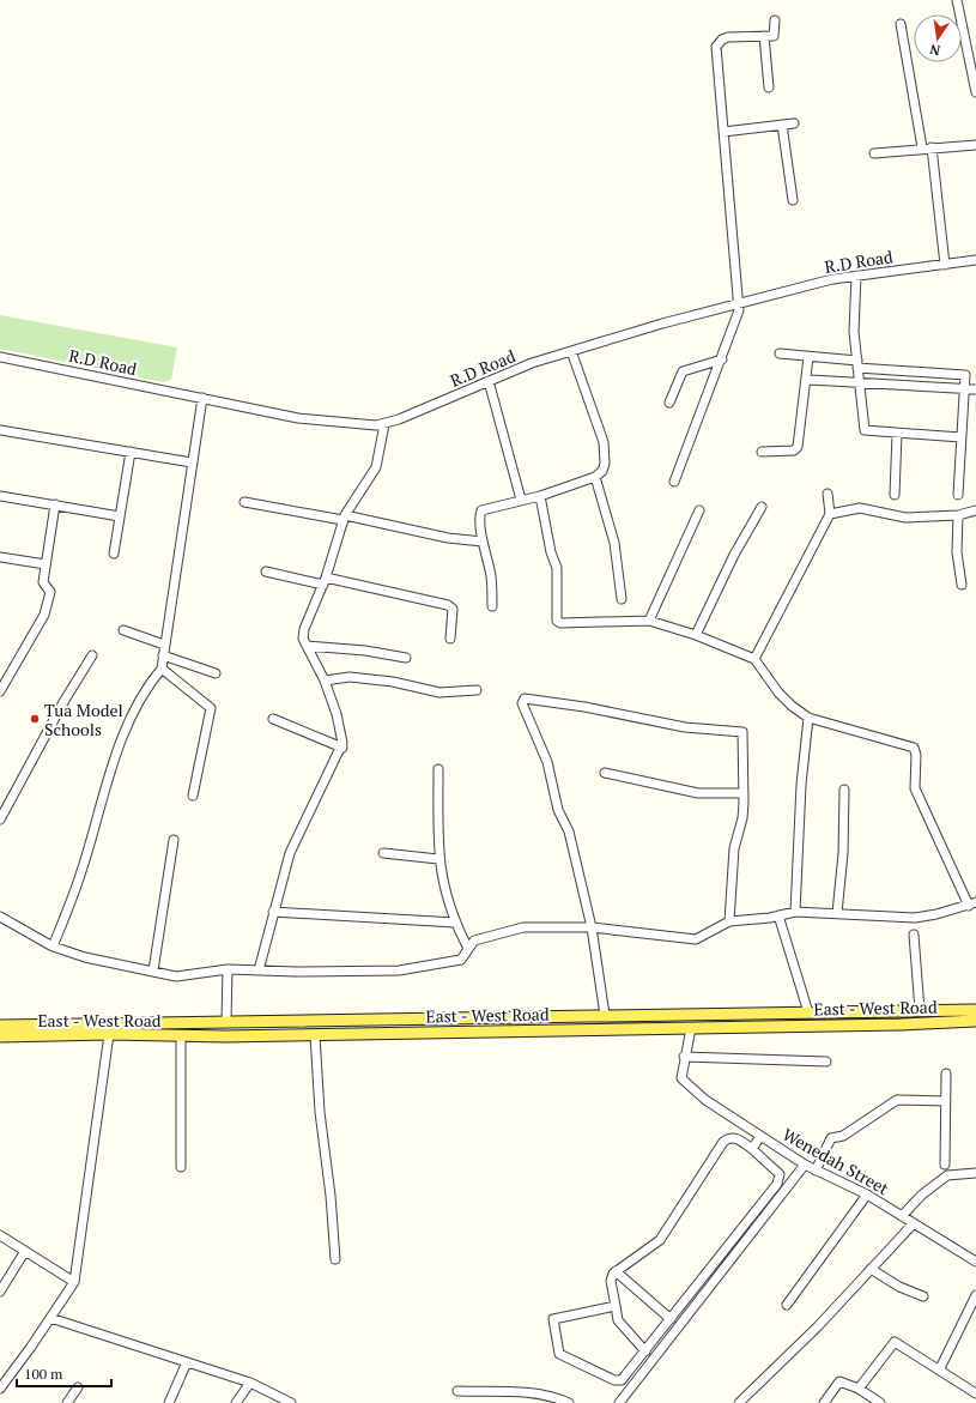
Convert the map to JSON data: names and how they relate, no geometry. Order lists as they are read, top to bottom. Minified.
{"streets":{"main road":["East - West Road"],"street":["R.D Road","Wenedah Street"]},"crossings":[["East - West Road","Wenedah Street"]],"places":["Tua Model Schools"],"scale_bar":"100 m","north":"bottom"}
